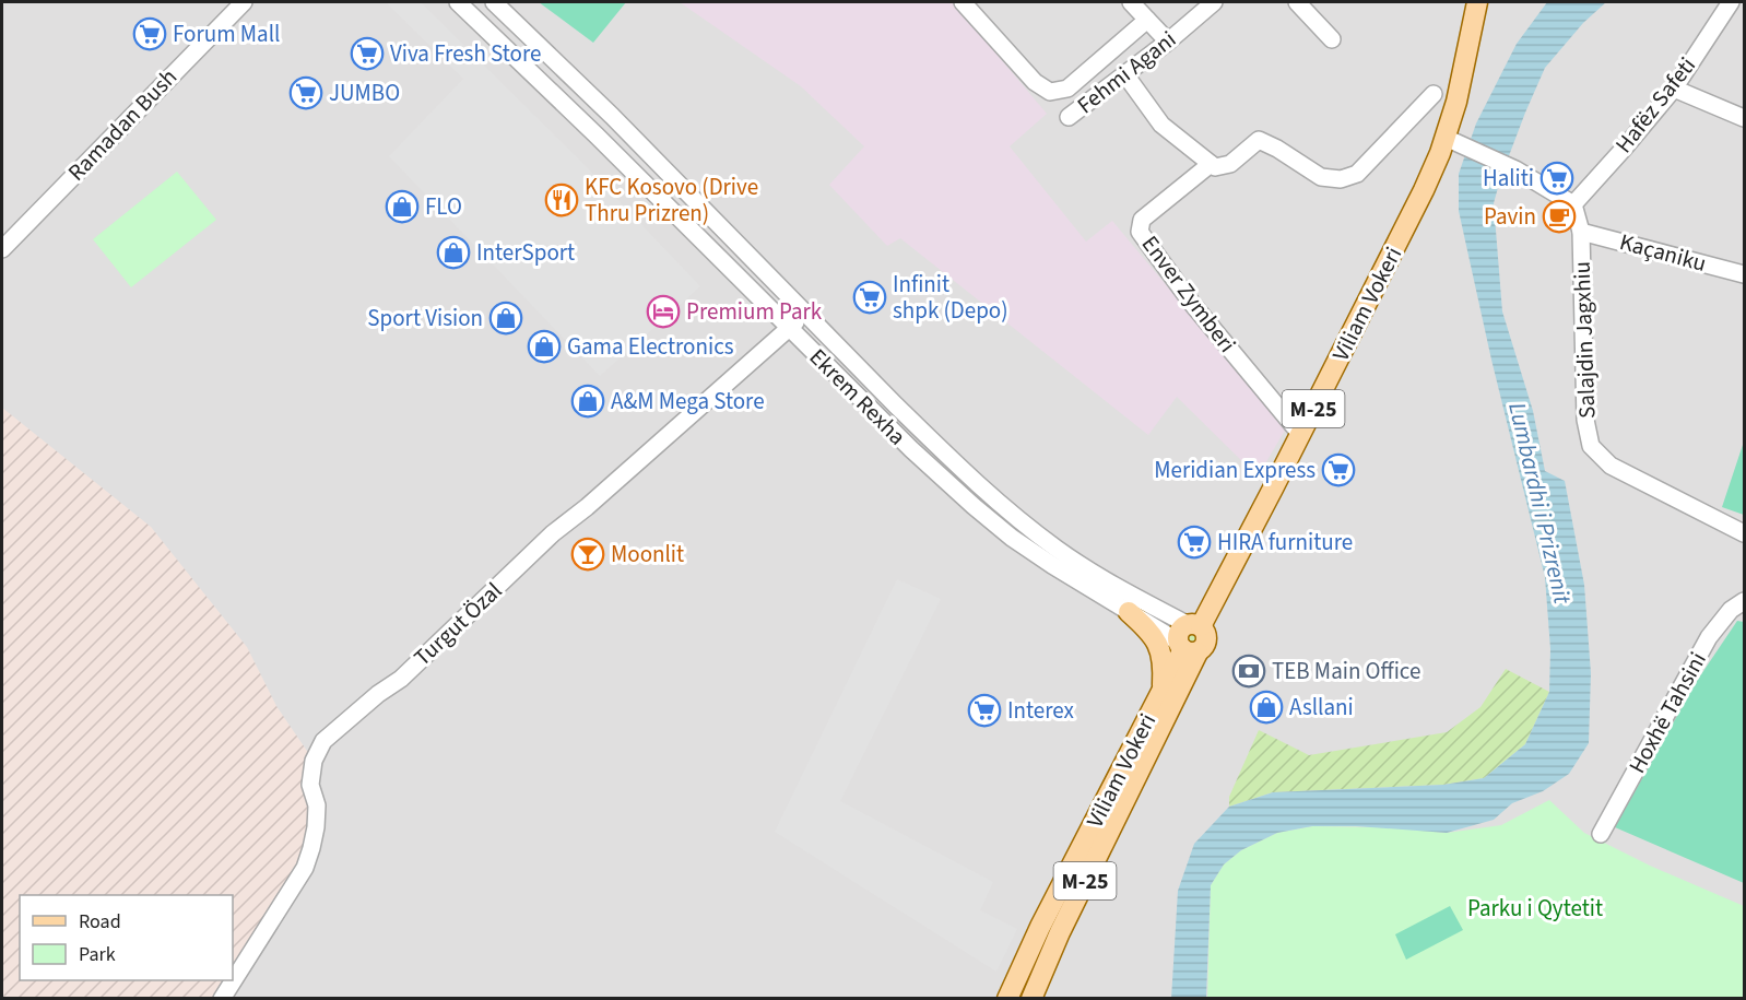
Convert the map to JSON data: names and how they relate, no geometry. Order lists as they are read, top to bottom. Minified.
{"streets":{"main road":["Viliam Vokeri","M-25"],"street":["Fehmi Agani","Hafëz Safeti","Ramadan Bush","Kaçaniku","Enver Zymberi","Salajdin Jagxhiu","Ekrem Rexha","Turgut Özal","Hoxhë Tahsini"]},"crossings":[["Hafëz Safeti","Salajdin Jagxhiu"],["Kaçaniku","Salajdin Jagxhiu"],["Enver Zymberi","Viliam Vokeri"],["Viliam Vokeri","Ekrem Rexha"],["Ekrem Rexha","Turgut Özal"]],"water":["Lumbardhi i Prizrenit"],"parks":["Parku i Qytetit"],"places":{"supermarket":["Forum Mall","Viva Fresh Store","JUMBO","Haliti","Infinit shpk (Depo)","Meridian Express","HIRA furniture","Interex"],"restaurant":["KFC Kosovo (Drive Thru Prizren)"],"shop":["FLO","InterSport","Sport Vision","Gama Electronics","A&M Mega Store","Asllani"],"cafe":["Pavin"],"hotel":["Premium Park"],"bar":["Moonlit"],"bank":["TEB Main Office"]},"legend":["Road","Park"]}
